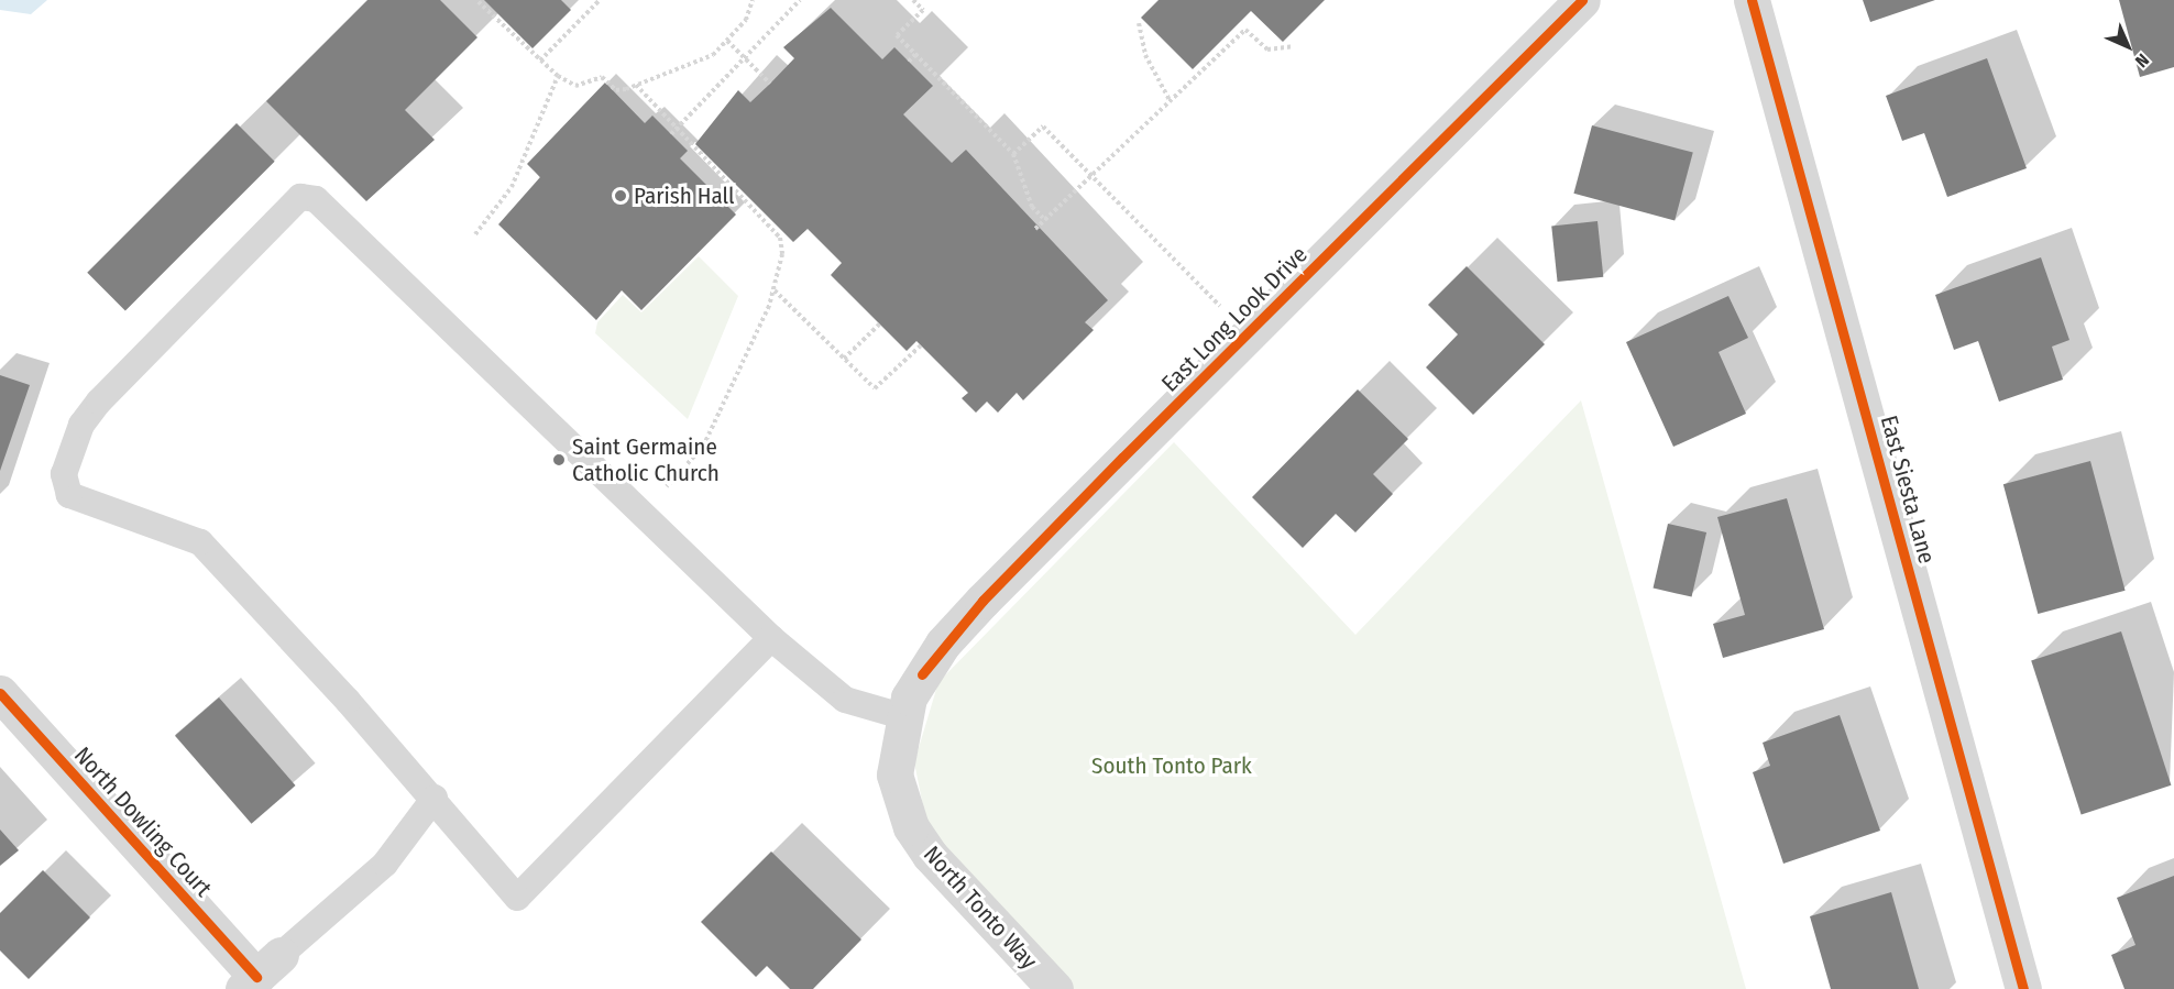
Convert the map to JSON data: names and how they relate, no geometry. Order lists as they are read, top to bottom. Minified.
{"streets":{"street":["East Long Look Drive","East Siesta Lane","North Dowling Court","North Tonto Way"]},"crossings":[["East Long Look Drive","North Tonto Way"]],"parks":["South Tonto Park"],"places":["Parish Hall","Saint Germaine Catholic Church"],"north":"bottom right"}
